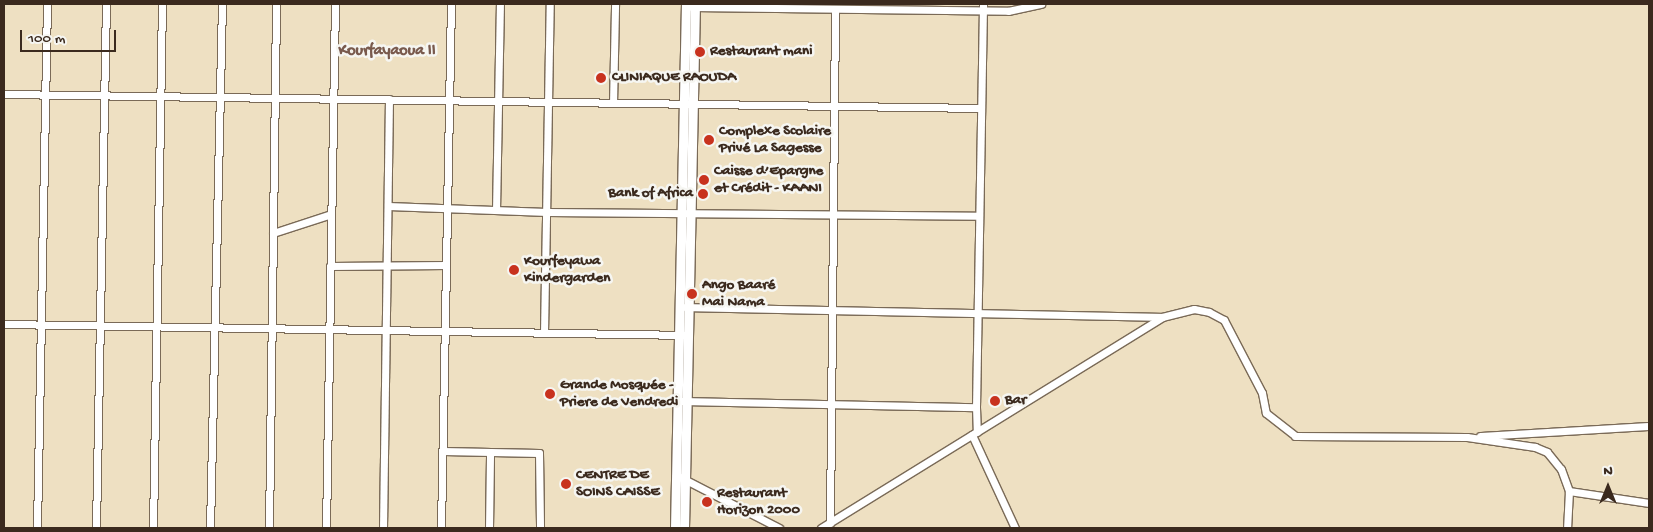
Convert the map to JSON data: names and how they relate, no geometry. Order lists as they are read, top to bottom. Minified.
{"districts":["Kourfayaoua II"],"places":["Restaurant mani","CLINIAQUE RAOUDA","Complexe Scolaire Privé La Sagesse","Caisse d’Epargne et Crédit - KAANI","Bank of Africa","Kourfeyawa Kindergarden","Ango Baaré Mai Nama","Grande Mosquée - Priere de Vendredi","Bar","CENTRE DE SOINS CAISSE","Restaurant Horizon 2000"],"scale_bar":"100 m","north":"top"}
